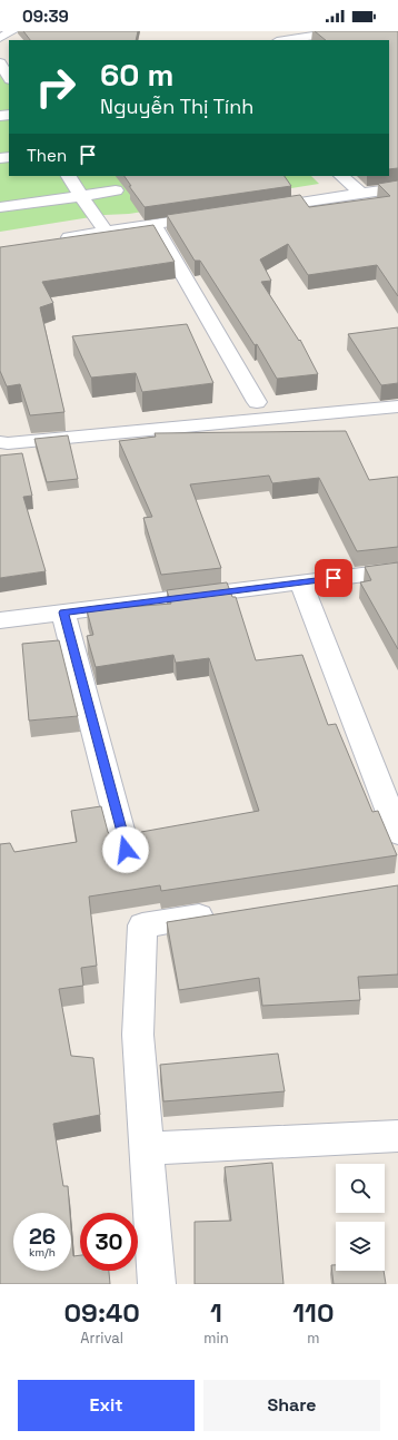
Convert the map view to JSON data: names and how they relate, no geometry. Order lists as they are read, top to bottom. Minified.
{"page":{"status":"09:39","turn":["60 m","Nguyễn Thị Tính"],"then":"Then","speed":"26 km/h","limit":"30","eta":["09:40","Arrival","1","min","110","m"],"buttons":["Exit","Share"]}}
